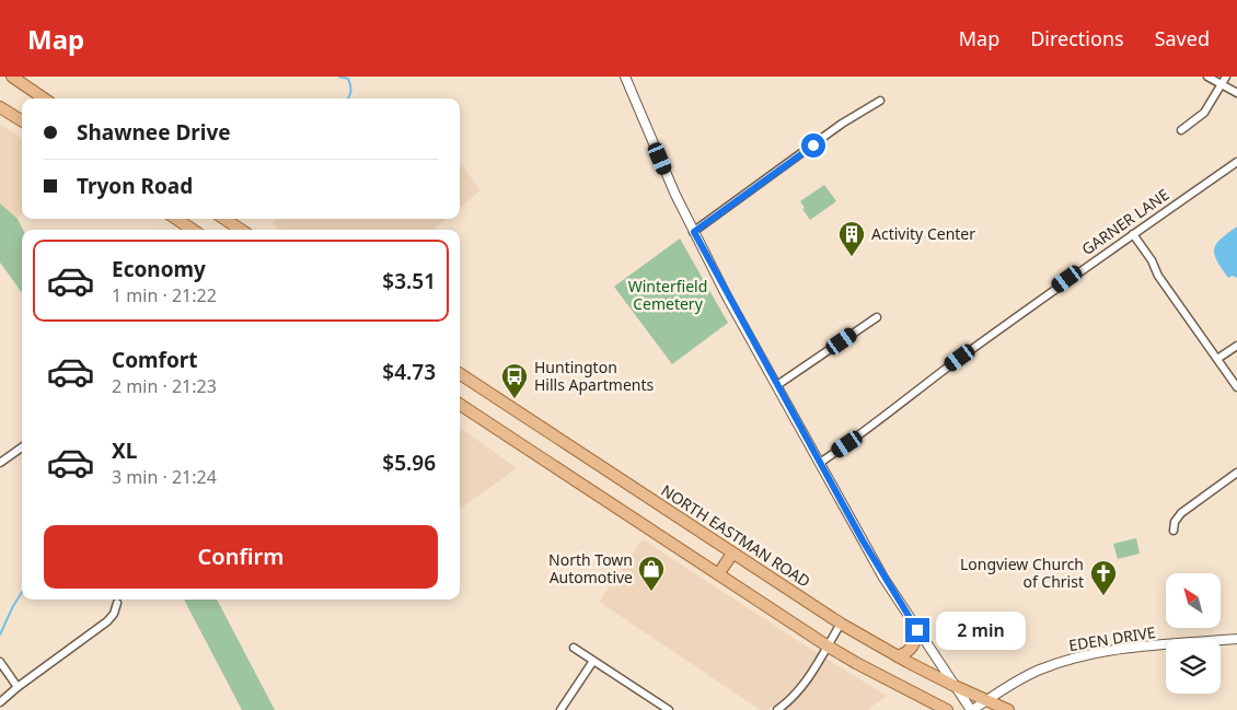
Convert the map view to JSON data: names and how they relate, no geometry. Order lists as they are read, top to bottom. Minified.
{"streets":{"main road":["NORTH EASTMAN ROAD"],"street":["GARNER LANE","EDEN DRIVE"]},"crossings":[["NORTH EASTMAN ROAD","EDEN DRIVE"]],"parks":["Winterfield Cemetery"],"places":{"building":["Activity Center"],"bus stop":["Huntington Hills Apartments"],"shop":["North Town Automotive"],"church":["Longview Church of Christ"]},"north":"top left","page":{"header":"Map","nav":["Map","Directions","Saved"],"banner":["Shawnee Drive","Tryon Road"],"list":[{"name":"Economy","note":"1 min · 21:22","value":"$3.51"},{"name":"Comfort","note":"2 min · 21:23","value":"$4.73"},{"name":"XL","note":"3 min · 21:24","value":"$5.96"}],"buttons":"Confirm","bubble":"2 min"}}
